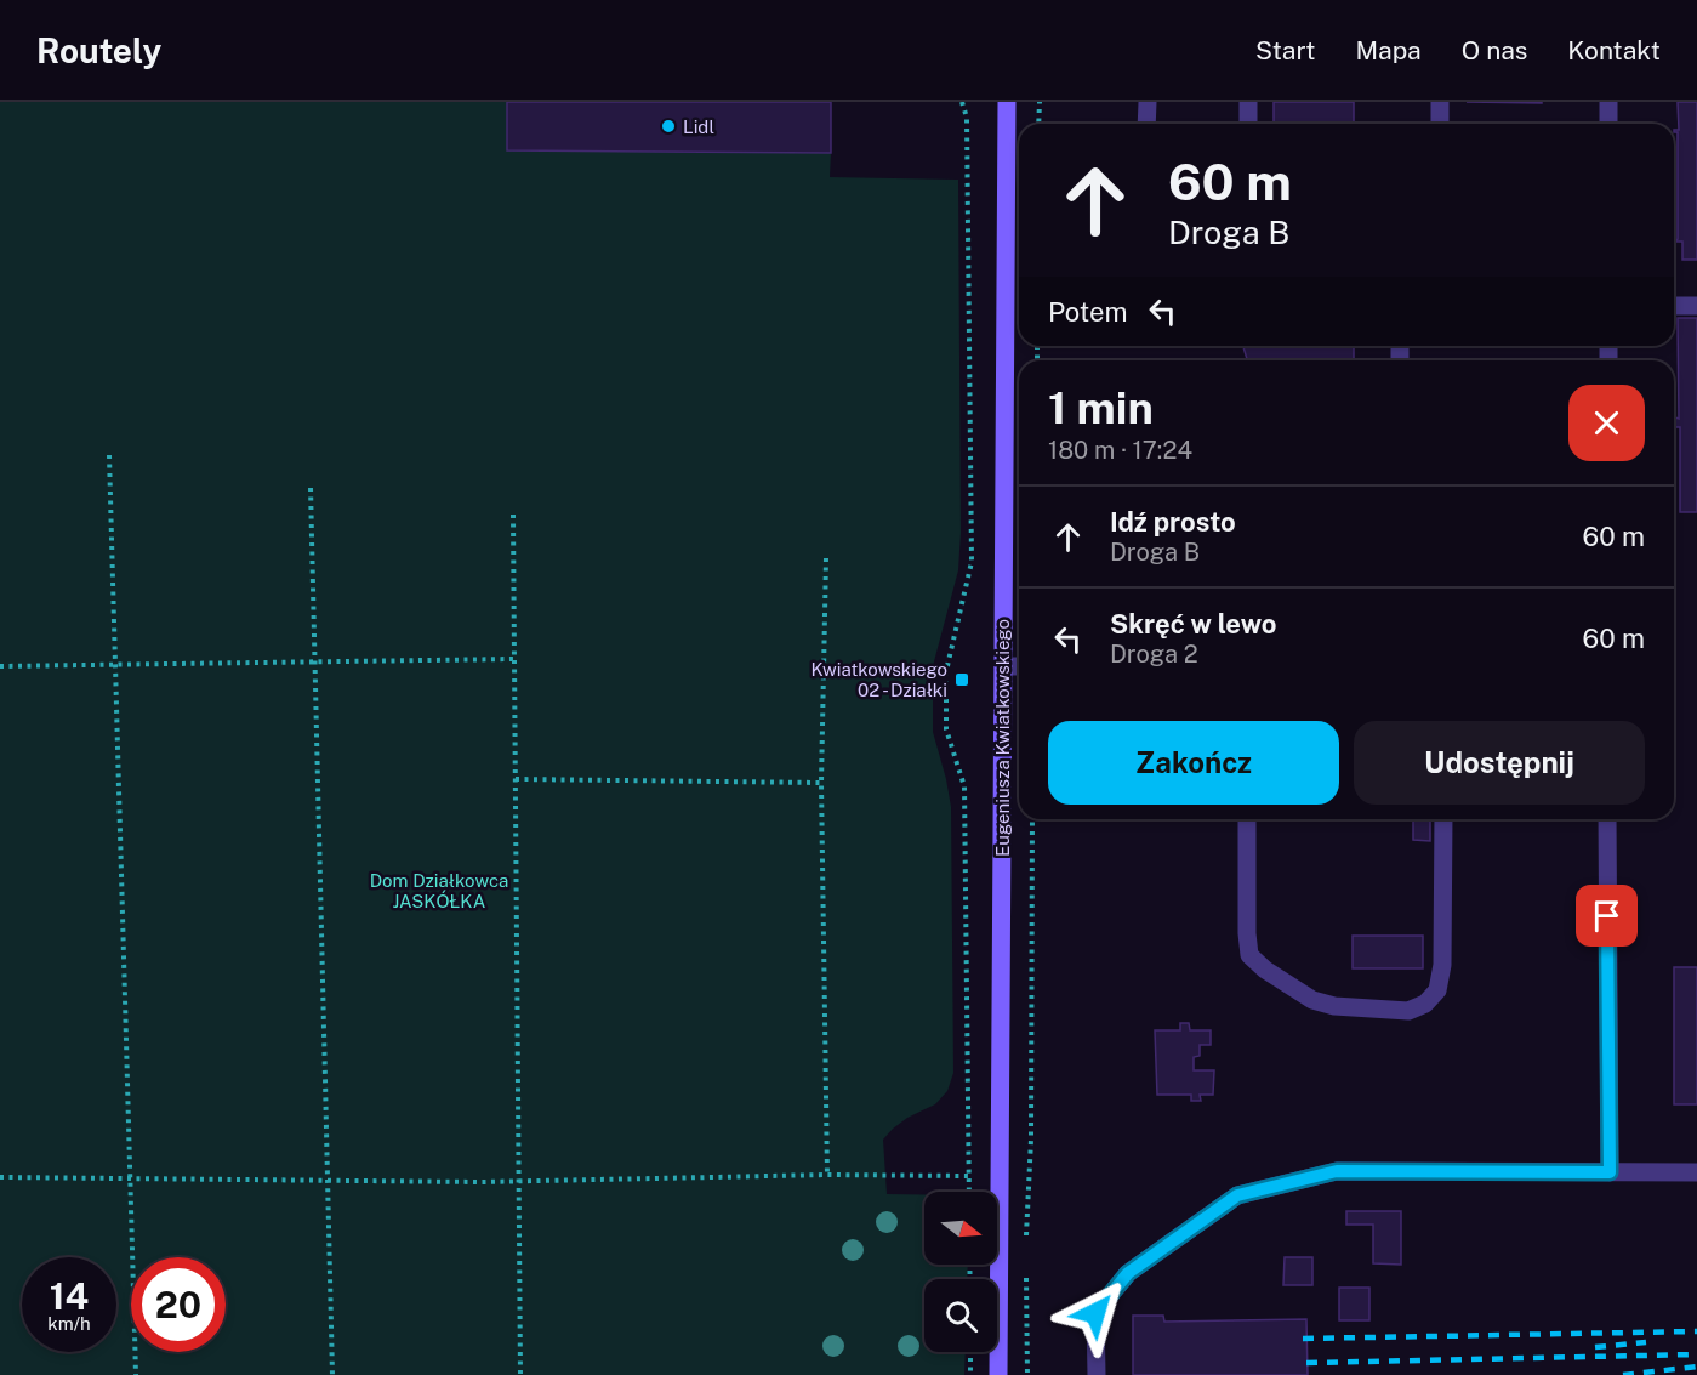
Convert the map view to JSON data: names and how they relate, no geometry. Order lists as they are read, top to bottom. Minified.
{"streets":{"main road":["Eugeniusza Kwiatkowskiego"]},"parks":["Dom Działkowca JASKÓŁKA"],"places":{"other":["Lidl"],"transit":["Kwiatkowskiego 02 - Działki"]},"north":"right","page":{"header":"Routely","nav":["Start","Mapa","O nas","Kontakt"],"turn":["60 m","Droga B"],"then":"Potem","heading":["1 min","180 m · 17:24"],"list":[{"name":"Idź prosto","note":"Droga B","value":"60 m"},{"name":"Skręć w lewo","note":"Droga 2","value":"60 m"}],"buttons":["Zakończ","Udostępnij"],"speed":"14 km/h","limit":"20"}}
